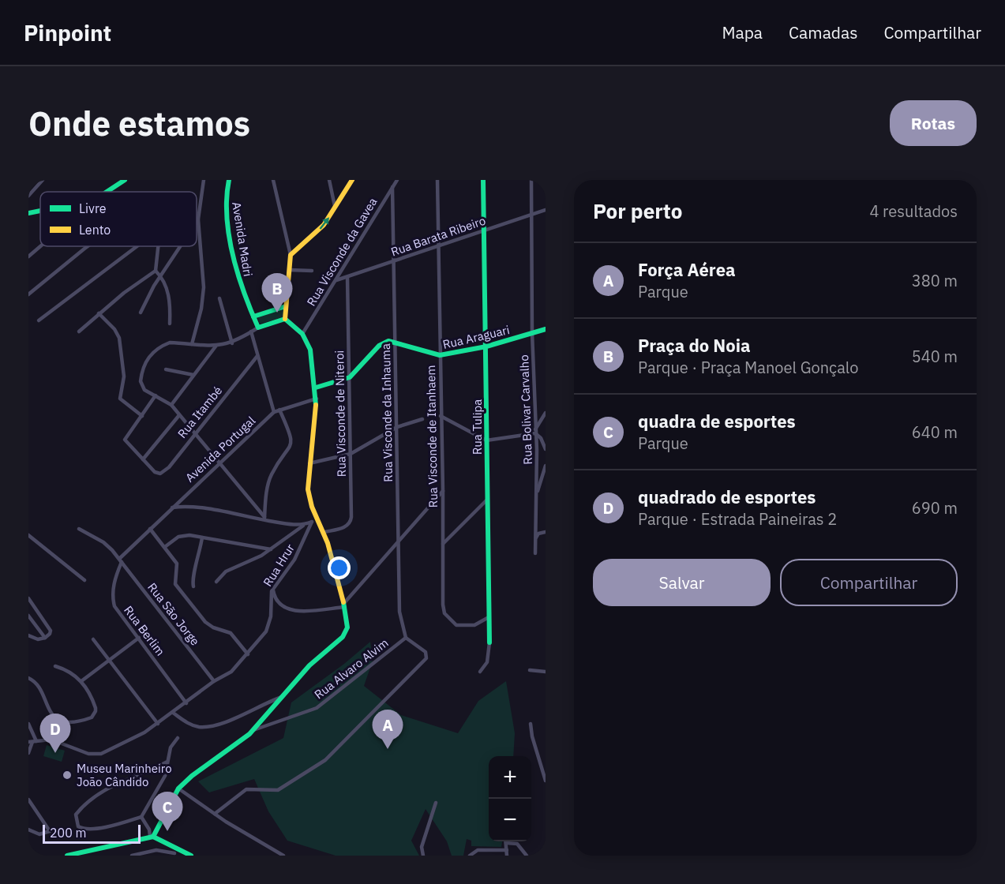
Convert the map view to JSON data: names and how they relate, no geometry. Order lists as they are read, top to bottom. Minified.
{"streets":{"main road":["Avenida Madri","Rua Araguari","Rua Tulipa"],"street":["Rua Barata Ribeiro","Rua Visconde da Gavea","Rua Bolivar Carvalho","Rua Itambé","Rua Visconde da Inhauma","Rua Visconde de Niteroi","Rua Visconde de Itanhaem","Avenida Portugal","Rua Hrur","Rua São Jorge","Rua Berlim","Rua Alvaro Alvim"]},"crossings":[["Rua Barata Ribeiro","Rua Visconde da Gavea"],["Rua Barata Ribeiro","Rua Bolivar Carvalho"],["Rua Barata Ribeiro","Rua Visconde da Inhauma"],["Rua Barata Ribeiro","Rua Visconde de Niteroi"],["Rua Barata Ribeiro","Rua Tulipa"],["Rua Barata Ribeiro","Rua Visconde de Itanhaem"],["Rua Visconde da Gavea","Rua Visconde da Inhauma"],["Rua Araguari","Rua Bolivar Carvalho"],["Rua Araguari","Rua Visconde da Inhauma"],["Rua Araguari","Rua Tulipa"],["Rua Araguari","Rua Visconde de Itanhaem"],["Rua Visconde da Inhauma","Rua Alvaro Alvim"],["Rua Tulipa","Rua Visconde de Itanhaem"],["Avenida Portugal","Rua São Jorge"],["Avenida Portugal","Rua Berlim"],["Rua Hrur","Rua São Jorge"],["Rua Hrur","Rua Berlim"],["Rua São Jorge","Rua Berlim"]],"places":["Museu Marinheiro João Cândido"],"legend":["Livre","Lento"],"scale_bar":"200 m","page":{"header":"Pinpoint","nav":["Mapa","Camadas","Compartilhar"],"buttons":["Rotas",["Salvar","Compartilhar"]],"title":"Onde estamos","heading":["Por perto","4 resultados"],"list":[{"mark":"A","name":"Força Aérea","note":"Parque","value":"380 m"},{"mark":"B","name":"Praça do Noia","note":"Parque · Praça Manoel Gonçalo","value":"540 m"},{"mark":"C","name":"quadra de esportes","note":"Parque","value":"640 m"},{"mark":"D","name":"quadrado de esportes","note":"Parque · Estrada Paineiras 2","value":"690 m"}],"pins":["B","A","D","C"],"map_buttons":["+","−"],"scale":"200 m"}}
